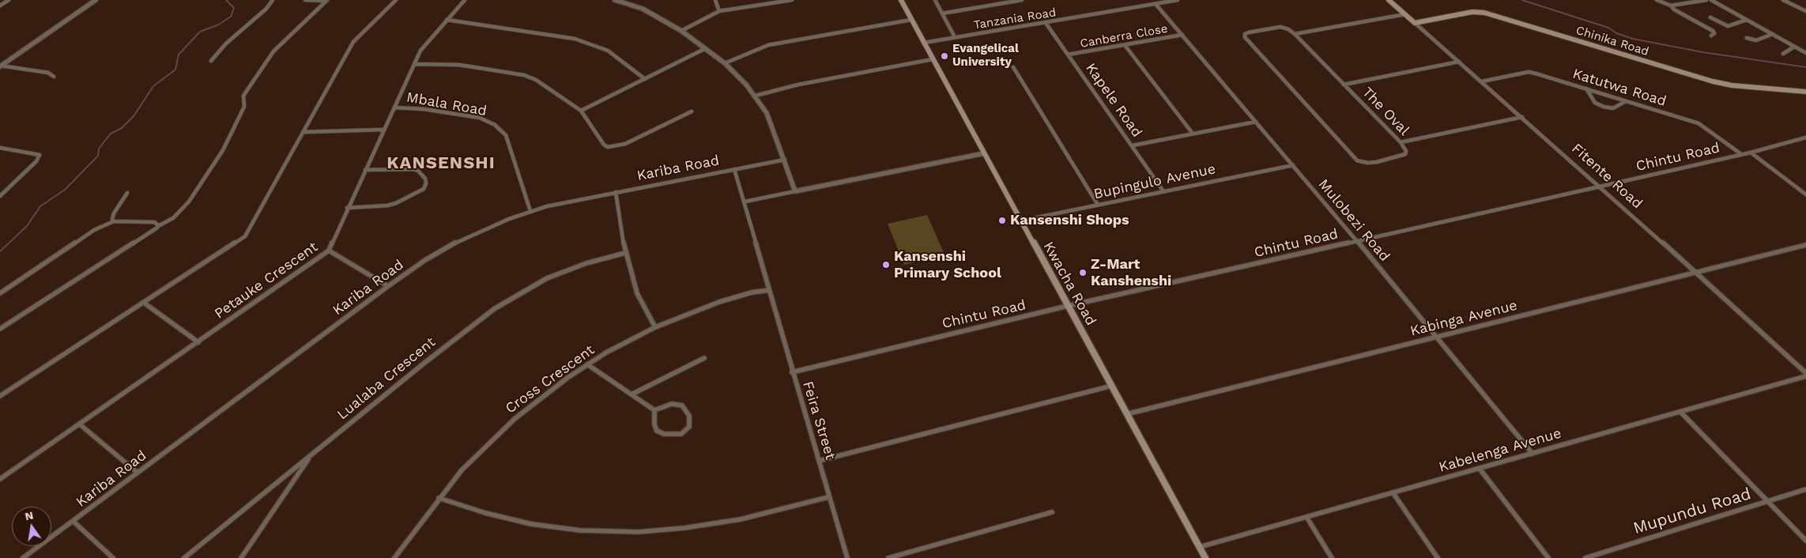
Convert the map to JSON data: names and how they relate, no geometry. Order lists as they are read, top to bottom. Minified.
{"streets":{"main road":["Chinika Road","Fitente Road","Kwacha Road"],"street":["Tanzania Road","Canberra Close","Katutwa Road","Kapele Road","Mbala Road","The Oval","Chintu Road","Kariba Road","Bupingulo Avenue","Mulobezi Road","Petauke Crescent","Kabinga Avenue","Lualaba Crescent","Cross Crescent","Feira Street","Kabelenga Avenue","Mupundu Road"]},"crossings":[["Tanzania Road","Kapele Road"],["Tanzania Road","Mulobezi Road"],["Tanzania Road","Kwacha Road"],["Canberra Close","Kapele Road"],["Canberra Close","Mulobezi Road"],["Chinika Road","Fitente Road"],["Katutwa Road","Chintu Road"],["Katutwa Road","Fitente Road"],["Kapele Road","Bupingulo Avenue"],["Mbala Road","Kariba Road"],["Mbala Road","Petauke Crescent"],["Chintu Road","Fitente Road"],["Chintu Road","Mulobezi Road"],["Chintu Road","Kwacha Road"],["Chintu Road","Feira Street"],["Kariba Road","Feira Street"],["Fitente Road","Kabinga Avenue"],["Bupingulo Avenue","Mulobezi Road"],["Bupingulo Avenue","Kwacha Road"],["Mulobezi Road","Kabinga Avenue"],["Mulobezi Road","Kabelenga Avenue"],["Kwacha Road","Kabinga Avenue"],["Kwacha Road","Kabelenga Avenue"],["Cross Crescent","Feira Street"]],"districts":["KANSENSHI"],"places":["Evangelical University","Kansenshi Shops","Kansenshi Primary School","Z-Mart Kanshenshi"],"north":"top"}
